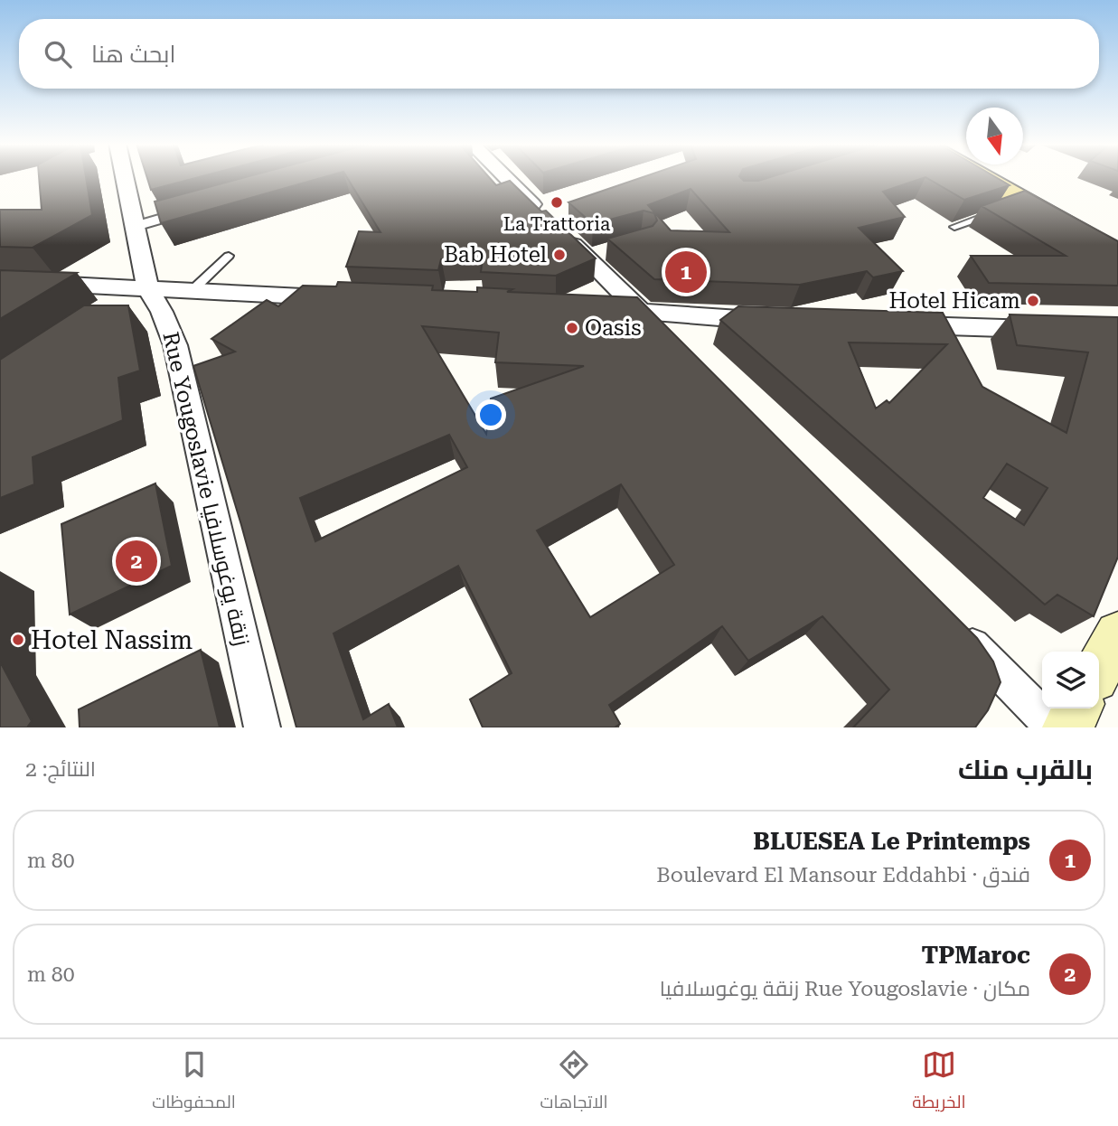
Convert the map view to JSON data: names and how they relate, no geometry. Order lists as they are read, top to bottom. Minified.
{"streets":{"street":["Rue Yougoslavie زنقة يوغوسلافيا"]},"places":["La Trattoria","Bab Hotel","Hotel Hicam","Oasis","Hotel Nassim"],"north":"bottom","page":{"search":"ابحث هنا","pins":["1","2"],"heading":["بالقرب منك","النتائج: 2"],"list":[{"mark":"1","name":"BLUESEA Le Printemps","note":"فندق · Boulevard El Mansour Eddahbi","value":"80 m"},{"mark":"2","name":"TPMaroc","note":"مكان · Rue Yougoslavie زنقة يوغوسلافيا","value":"80 m"}],"nav":["الخريطة","الاتجاهات","المحفوظات"]}}
